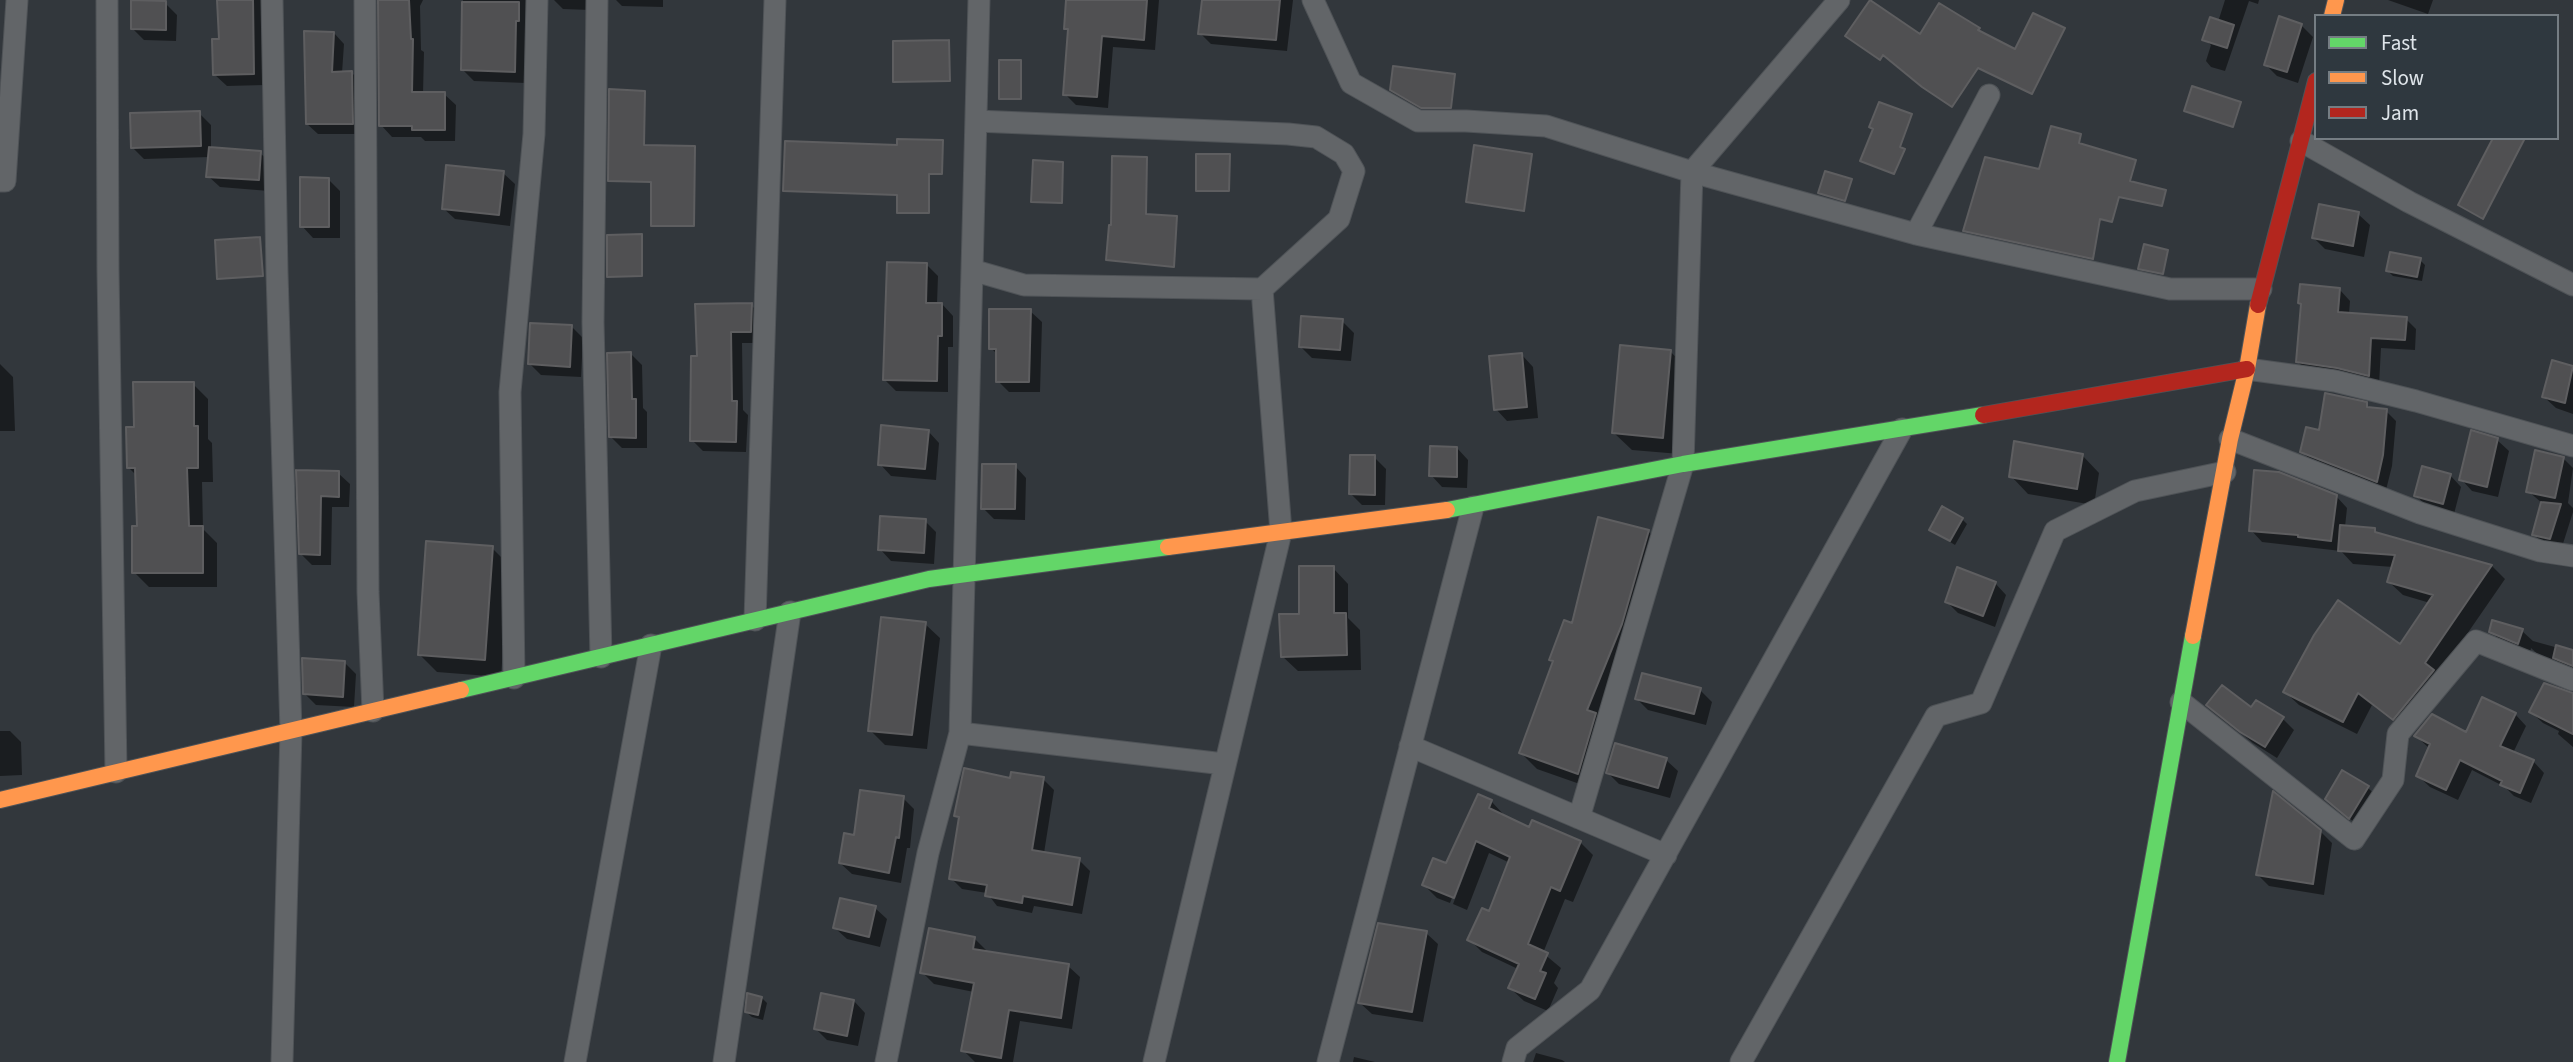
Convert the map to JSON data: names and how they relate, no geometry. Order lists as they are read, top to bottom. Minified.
{"legend":["Fast","Slow","Jam"]}
